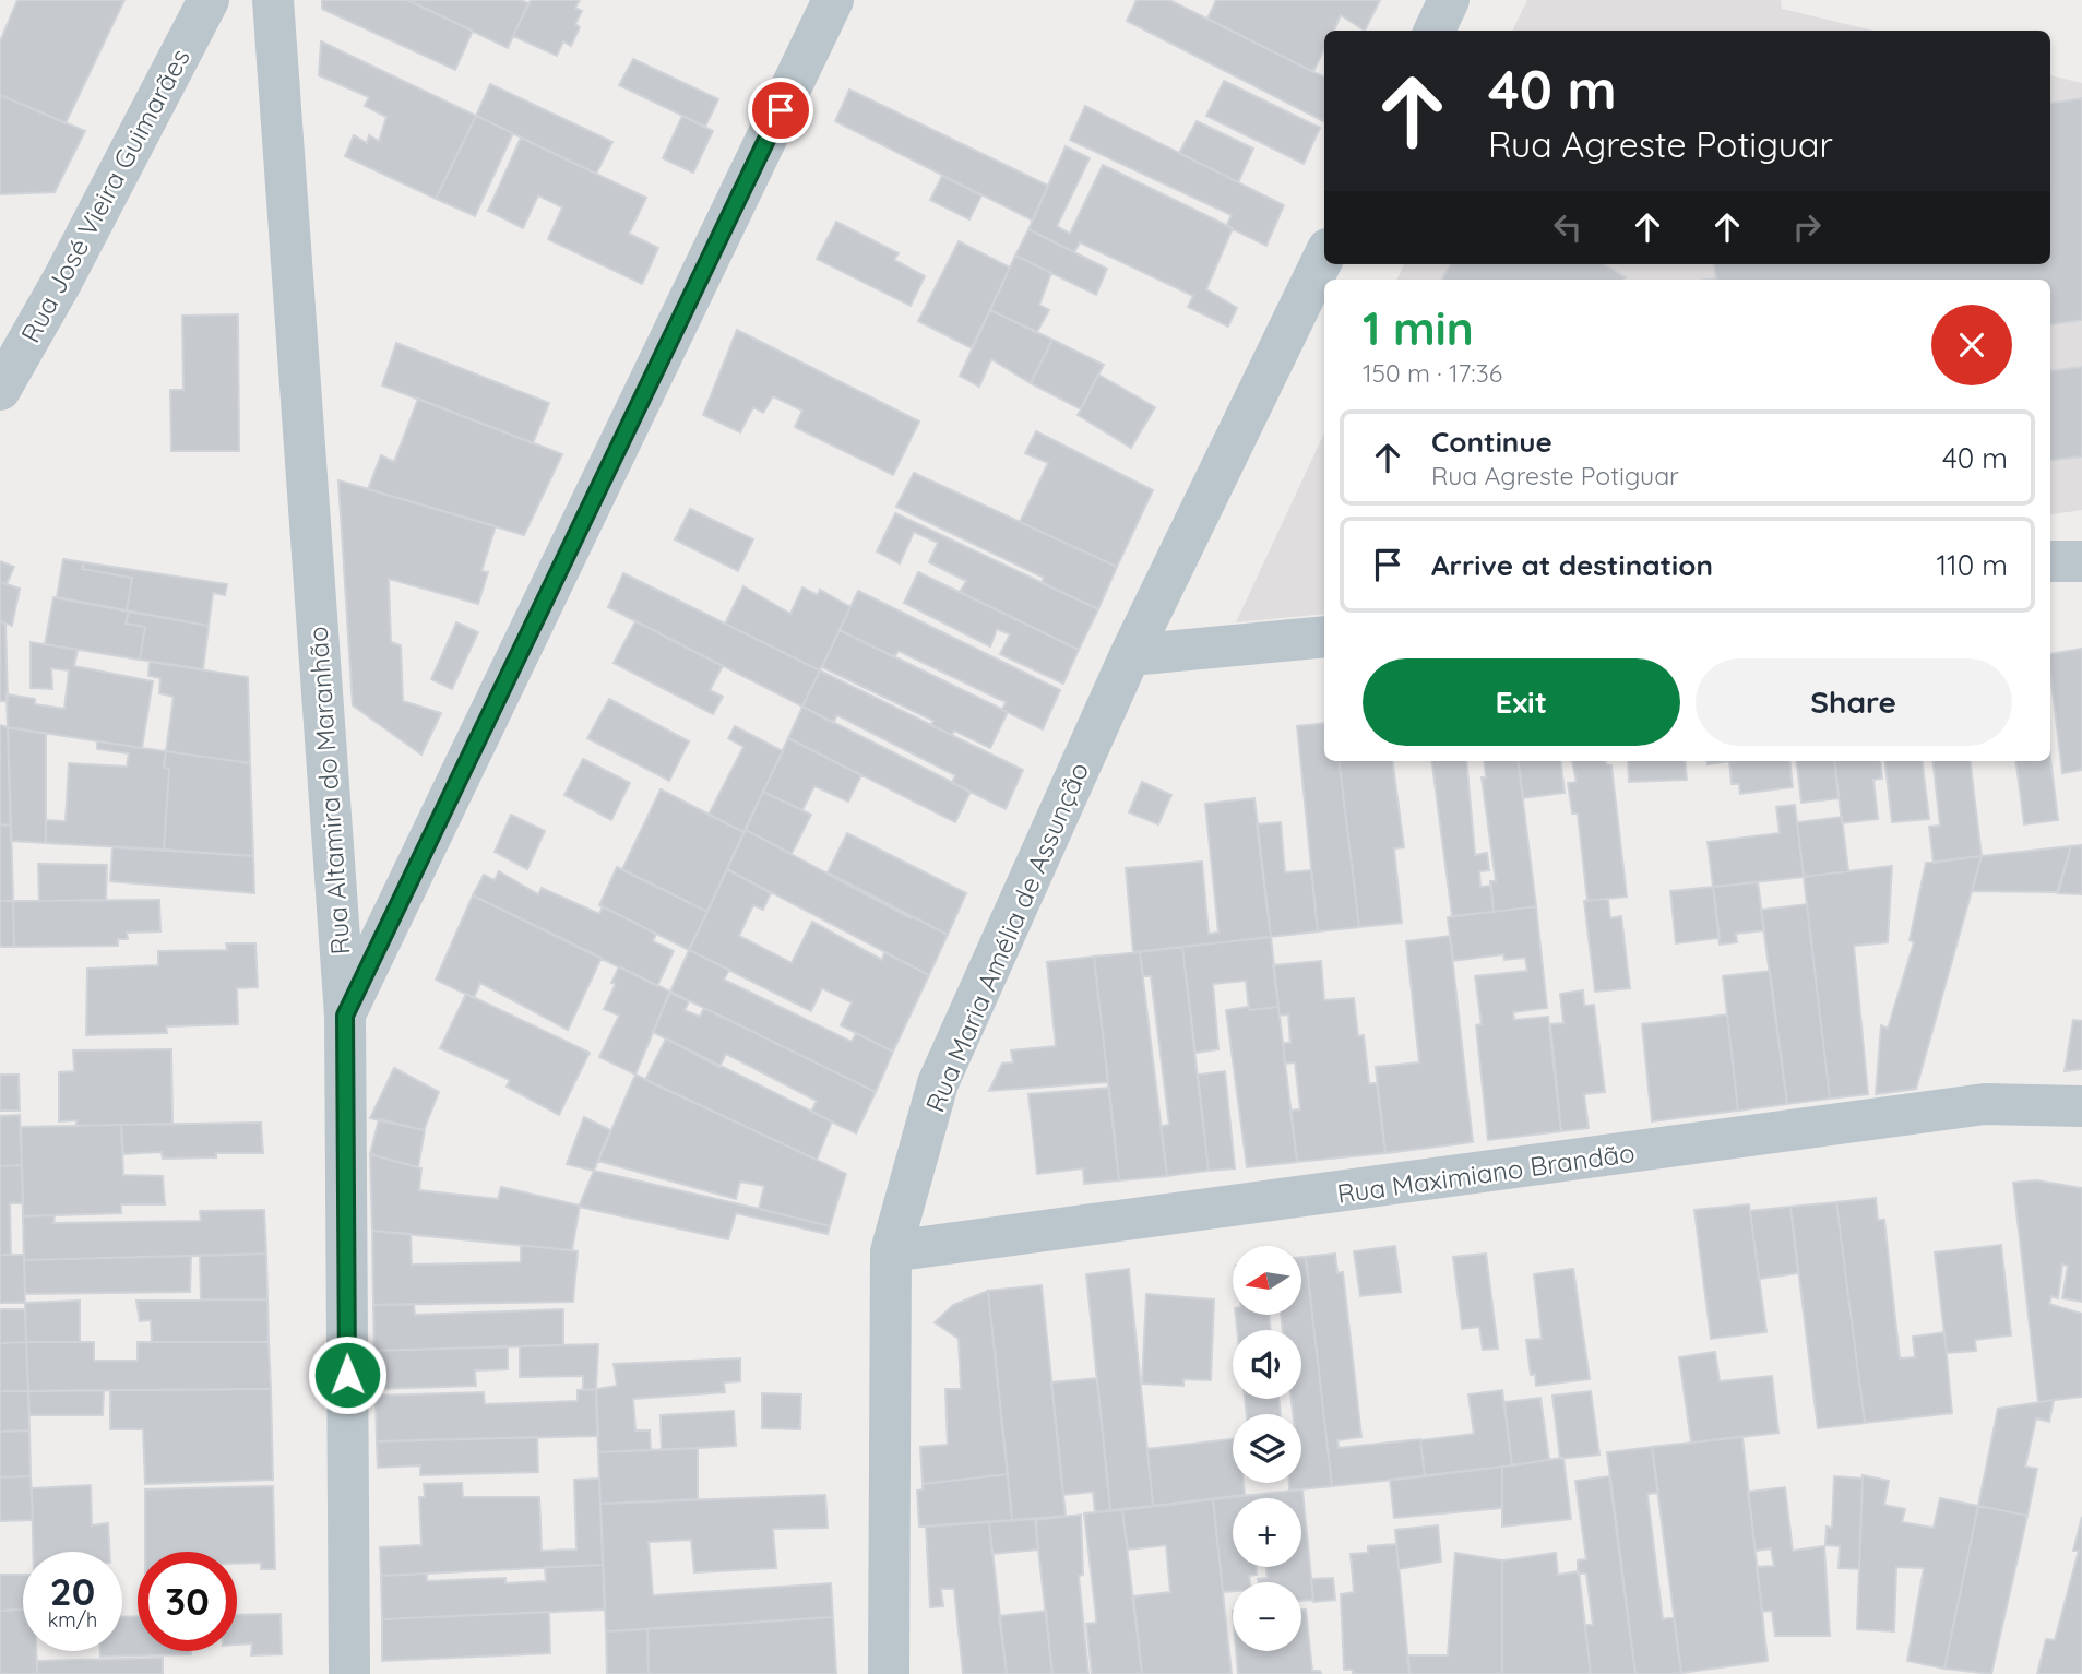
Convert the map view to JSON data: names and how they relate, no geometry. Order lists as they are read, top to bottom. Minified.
{"streets":{"street":["Rua José Vieira Guimarães","Rua Altamira do Maranhão","Rua Maria Amélia de Assunção","Rua Maximiano Brandão"]},"crossings":[["Rua Maria Amélia de Assunção","Rua Maximiano Brandão"]],"north":"left","page":{"turn":["40 m","Rua Agreste Potiguar"],"heading":["1 min","150 m · 17:36"],"list":[{"name":"Continue","note":"Rua Agreste Potiguar","value":"40 m"},{"name":"Arrive at destination","value":"110 m"}],"buttons":["Exit","Share"],"map_buttons":["+","−"],"speed":"20 km/h","limit":"30"}}
